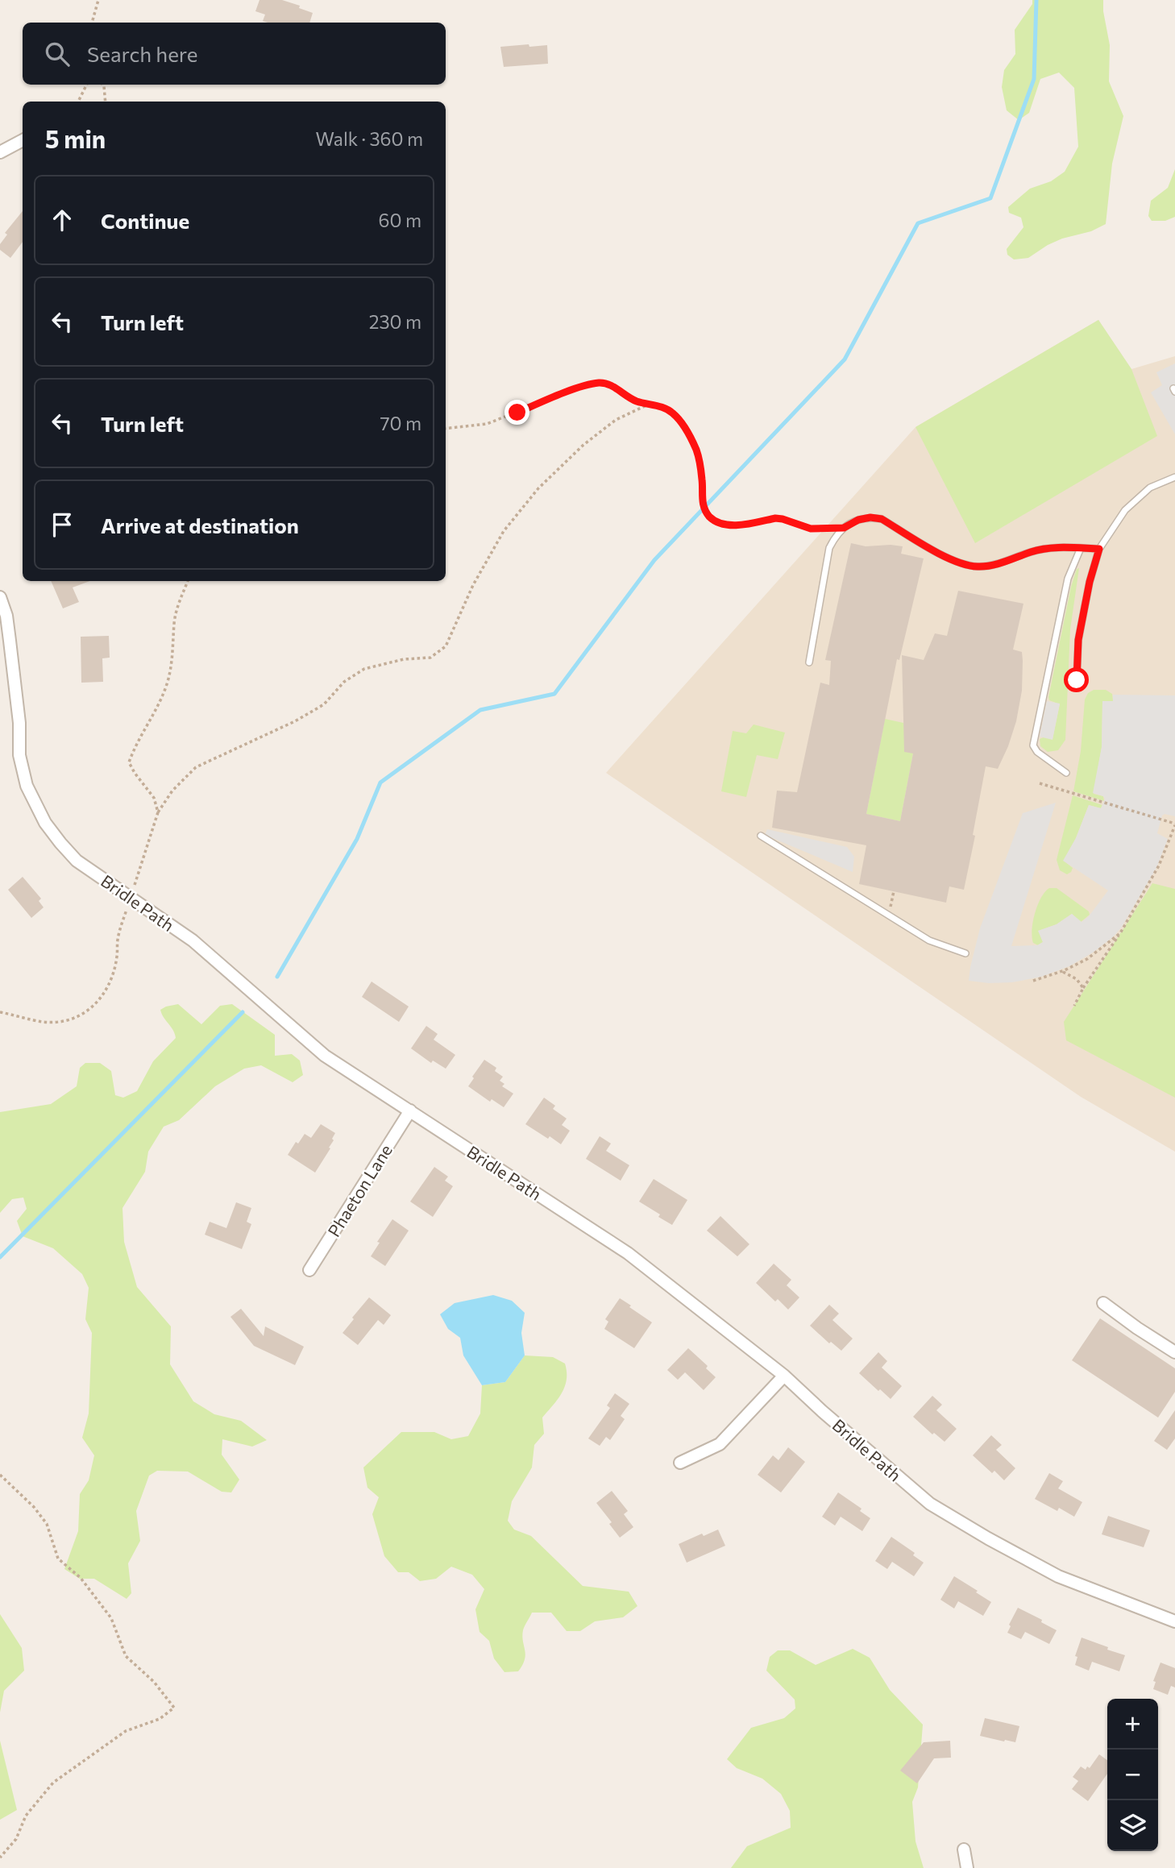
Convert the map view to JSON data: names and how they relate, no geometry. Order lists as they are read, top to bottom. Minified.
{"streets":{"street":["Bridle Path","Phaeton Lane"]},"crossings":[["Bridle Path","Phaeton Lane"]],"page":{"search":"Search here","heading":["5 min","Walk · 360 m"],"list":[["Continue","60 m"],["Turn left","230 m"],["Turn left","70 m"],"Arrive at destination"],"map_buttons":["+","−"]}}
